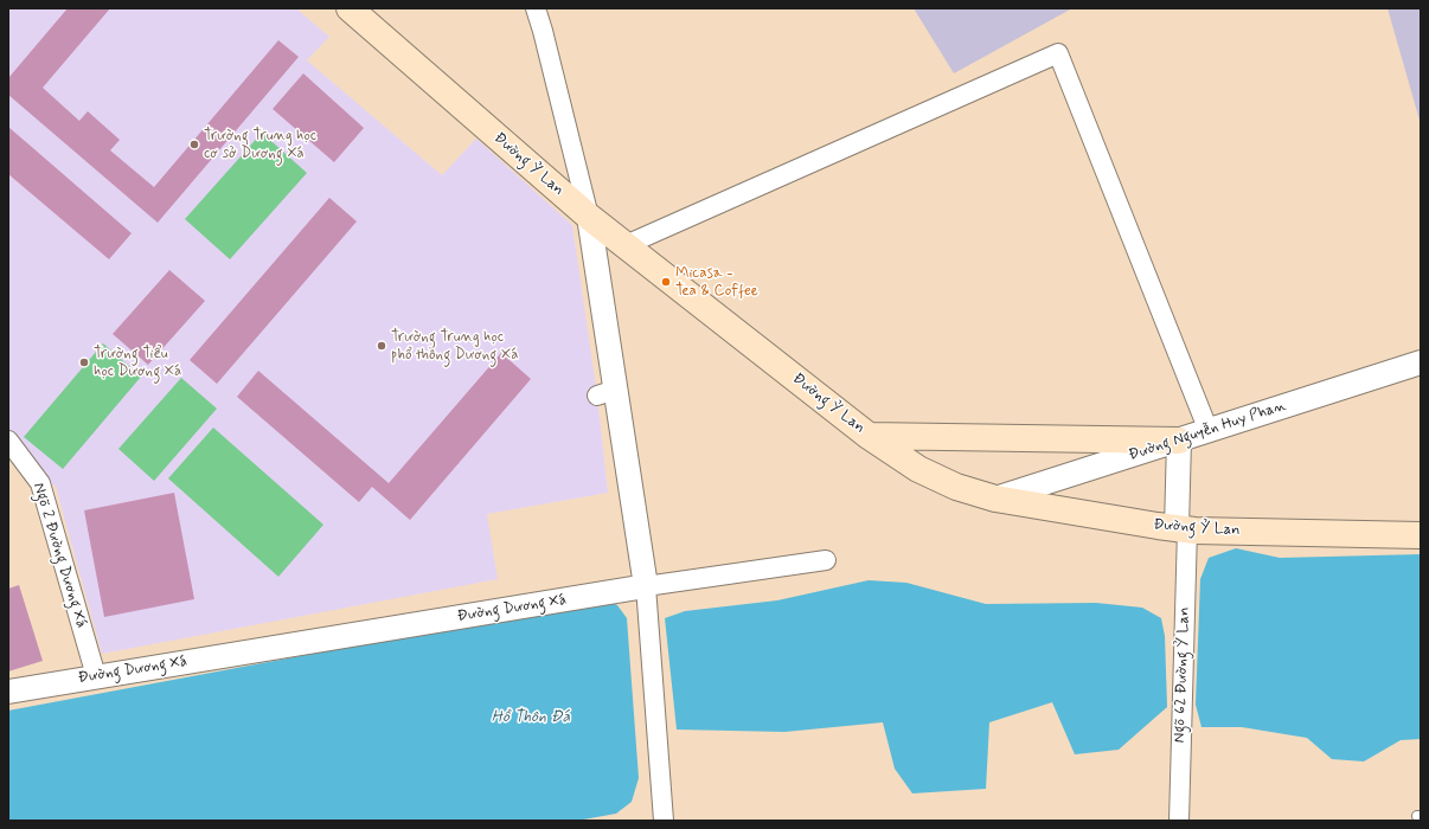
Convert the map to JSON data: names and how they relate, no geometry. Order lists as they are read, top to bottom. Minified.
{"streets":{"main road":["Đường Ỷ Lan"],"street":["Đường Nguyễn Huy Phan","Ngõ 2 Đường Dương Xá","Đường Dương Xá","Ngõ 62 Đường Ỷ Lan"]},"crossings":[["Đường Ỷ Lan","Đường Nguyễn Huy Phan"],["Đường Ỷ Lan","Ngõ 62 Đường Ỷ Lan"],["Ngõ 2 Đường Dương Xá","Đường Dương Xá"]],"water":["Hồ Thôn Đá"],"places":["Trường Trung học cơ sở Dương Xá","Micasa - Tea & Coffee","Trường Trung học phổ thông Dương Xá","Trường Tiểu học Dương Xá"]}
